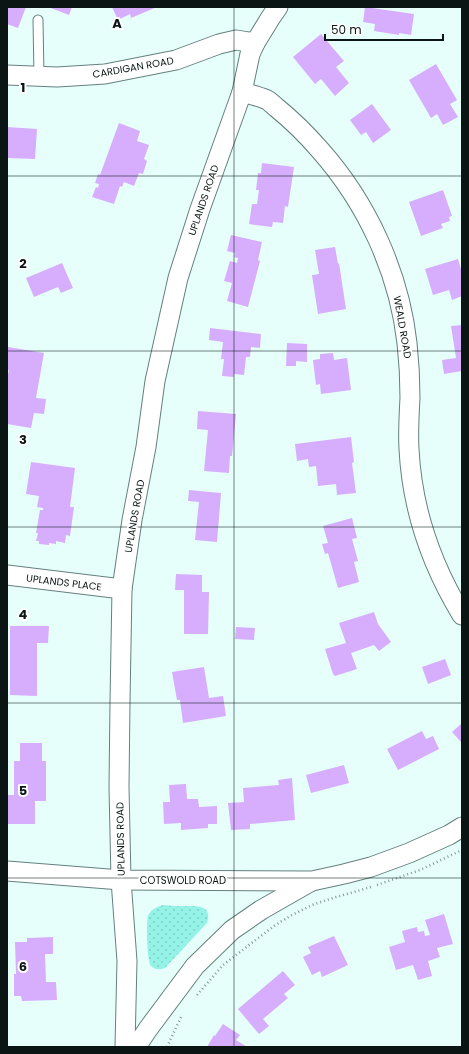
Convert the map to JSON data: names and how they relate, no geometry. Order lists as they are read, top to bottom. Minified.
{"streets":{"street":["CARDIGAN ROAD","UPLANDS ROAD","WEALD ROAD","UPLANDS PLACE","COTSWOLD ROAD"]},"crossings":[["CARDIGAN ROAD","UPLANDS ROAD"],["UPLANDS ROAD","WEALD ROAD"],["UPLANDS ROAD","UPLANDS PLACE"],["UPLANDS ROAD","COTSWOLD ROAD"]],"scale_bar":"50 m","grid":{"columns":["A"],"rows":["1","2","3","4","5","6"]}}
